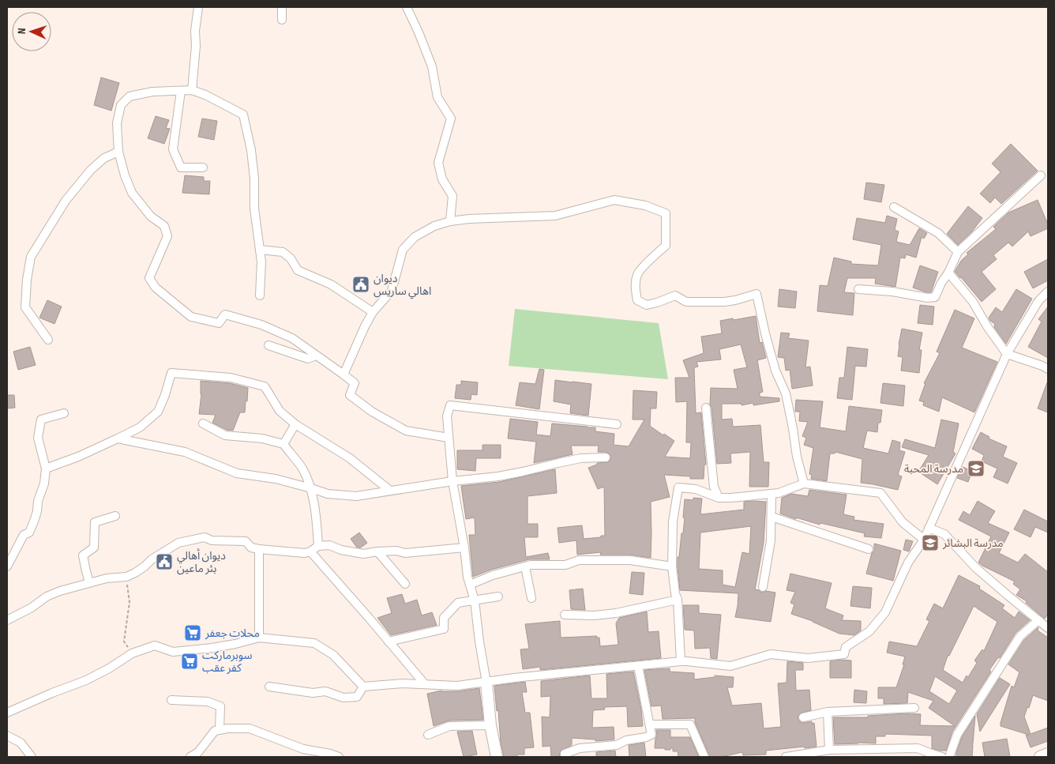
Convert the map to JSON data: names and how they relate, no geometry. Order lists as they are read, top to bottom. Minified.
{"places":{"public building":["ديوان اهالي ساريس","ديوان أهالي بئر ماعين"],"school or university":["مدرسة المحبة","مدرسة البشائر"],"supermarket":["محلات جعفر","سوبرماركت كفر عقب"]},"north":"left"}
